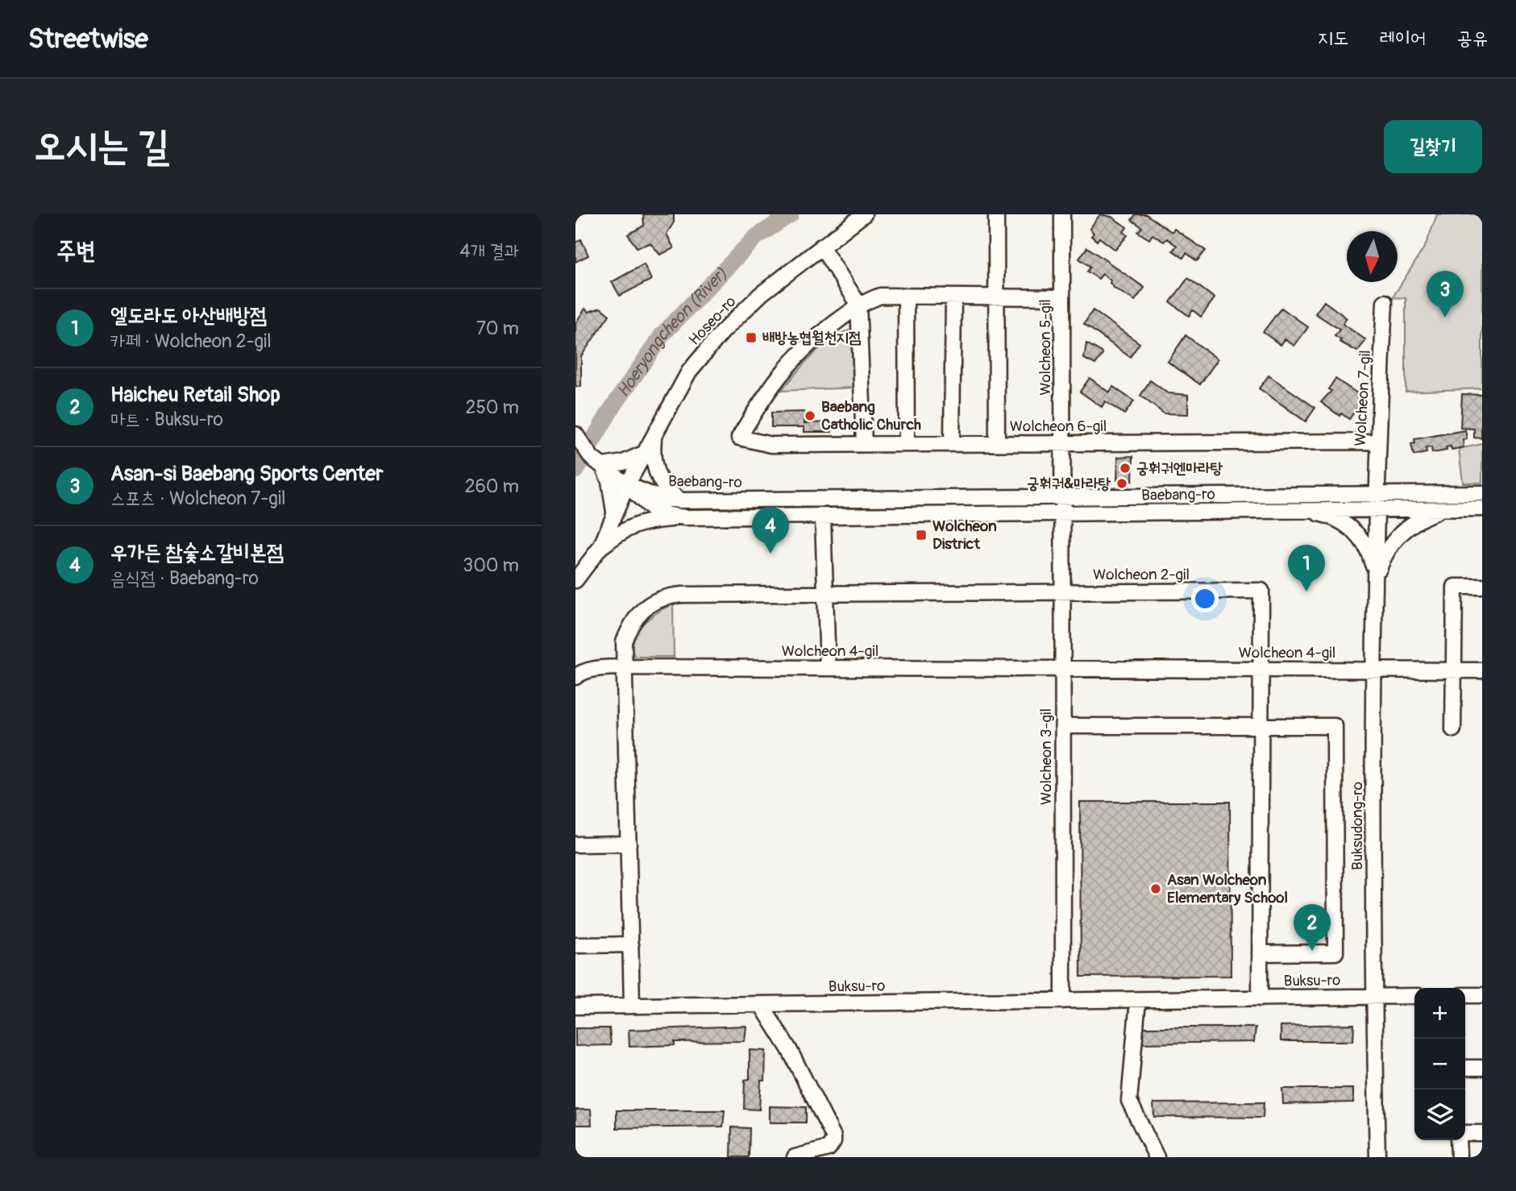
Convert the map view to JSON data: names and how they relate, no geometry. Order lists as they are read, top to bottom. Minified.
{"streets":{"street":["Hoseo-ro","Wolcheon 5-gil","Wolcheon 7-gil","Wolcheon 6-gil","Baebang-ro","Wolcheon 2-gil","Wolcheon 4-gil","Wolcheon 3-gil","Buksudong-ro","Buksu-ro"]},"crossings":[["Hoseo-ro","Baebang-ro"],["Wolcheon 5-gil","Wolcheon 6-gil"],["Wolcheon 5-gil","Baebang-ro"],["Wolcheon 5-gil","Wolcheon 3-gil"],["Wolcheon 7-gil","Wolcheon 6-gil"],["Wolcheon 7-gil","Baebang-ro"],["Wolcheon 7-gil","Buksudong-ro"],["Baebang-ro","Wolcheon 3-gil"],["Baebang-ro","Buksudong-ro"],["Wolcheon 2-gil","Wolcheon 4-gil"],["Wolcheon 2-gil","Wolcheon 3-gil"],["Wolcheon 2-gil","Buksu-ro"],["Wolcheon 4-gil","Wolcheon 3-gil"],["Wolcheon 4-gil","Buksudong-ro"],["Wolcheon 3-gil","Buksu-ro"],["Buksudong-ro","Buksu-ro"]],"water":["Hoeryongcheon (River)"],"places":{"transit":["배방농협월천지점","Wolcheon District"],"other":["Baebang Catholic Church","궁훠궈엔마라탕","궁훠궈&마라탕","Asan Wolcheon Elementary School"]},"north":"bottom","page":{"header":"Streetwise","nav":["지도","레이어","공유"],"buttons":"길찾기","title":"오시는 길","heading":["주변","4개 결과"],"pins":["3","4","1","2"],"list":[{"mark":"1","name":"엘도라도 아산배방점","note":"카페 · Wolcheon 2-gil","value":"70 m"},{"mark":"2","name":"Haicheu Retail Shop","note":"마트 · Buksu-ro","value":"250 m"},{"mark":"3","name":"Asan-si Baebang Sports Center","note":"스포츠 · Wolcheon 7-gil","value":"260 m"},{"mark":"4","name":"우가든 참숯소갈비본점","note":"음식점 · Baebang-ro","value":"300 m"}],"map_buttons":["+","−"]}}
